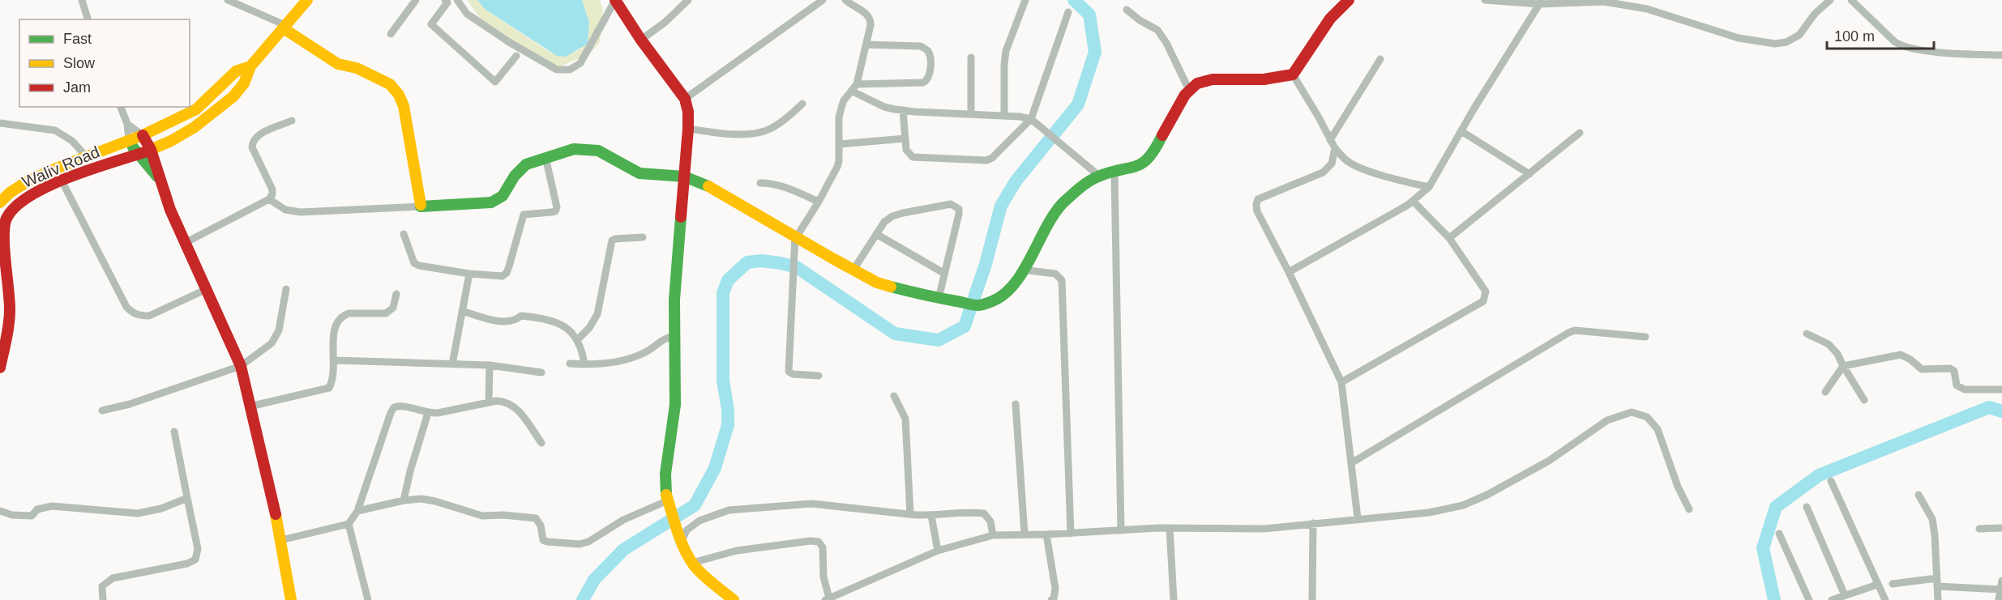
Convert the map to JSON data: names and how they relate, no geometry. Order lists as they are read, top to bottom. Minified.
{"streets":{"street":["Waliv Road"]},"legend":["Fast","Slow","Jam"],"scale_bar":"100 m"}
